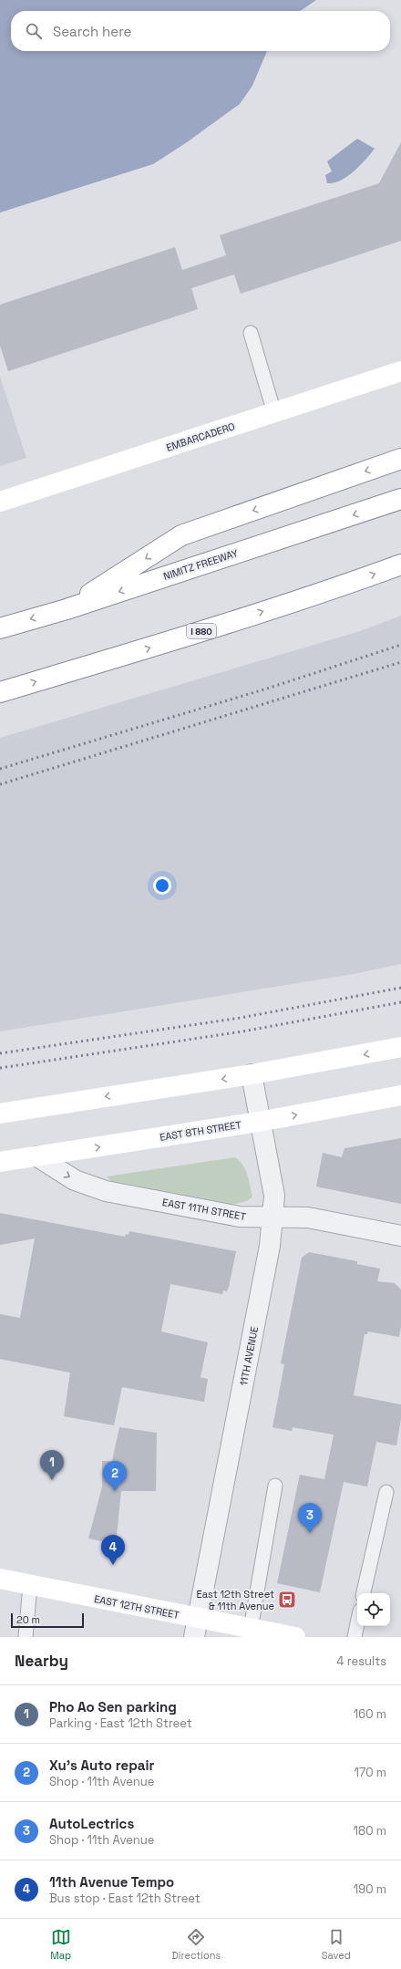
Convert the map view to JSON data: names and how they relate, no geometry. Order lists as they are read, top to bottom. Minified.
{"streets":{"main road":["EMBARCADERO","NIMITZ FREEWAY","I 880","EAST 8TH STREET","EAST 12TH STREET"],"street":["EAST 11TH STREET","11TH AVENUE"]},"crossings":[["EAST 8TH STREET","EAST 11TH STREET"],["EAST 8TH STREET","11TH AVENUE"],["EAST 11TH STREET","11TH AVENUE"],["11TH AVENUE","EAST 12TH STREET"]],"one_way":["EAST 11TH STREET"],"places":{"bus stop":["East 12th Street & 11th Avenue"]},"scale_bar":"20 m","page":{"search":"Search here","pins":["1","2","3","4"],"scale":"20 m","heading":["Nearby","4 results"],"list":[{"mark":"1","name":"Pho Ao Sen parking","note":"Parking · East 12th Street","value":"160 m"},{"mark":"2","name":"Xu's Auto repair","note":"Shop · 11th Avenue","value":"170 m"},{"mark":"3","name":"AutoLectrics","note":"Shop · 11th Avenue","value":"180 m"},{"mark":"4","name":"11th Avenue Tempo","note":"Bus stop · East 12th Street","value":"190 m"}],"nav":["Map","Directions","Saved"]}}
